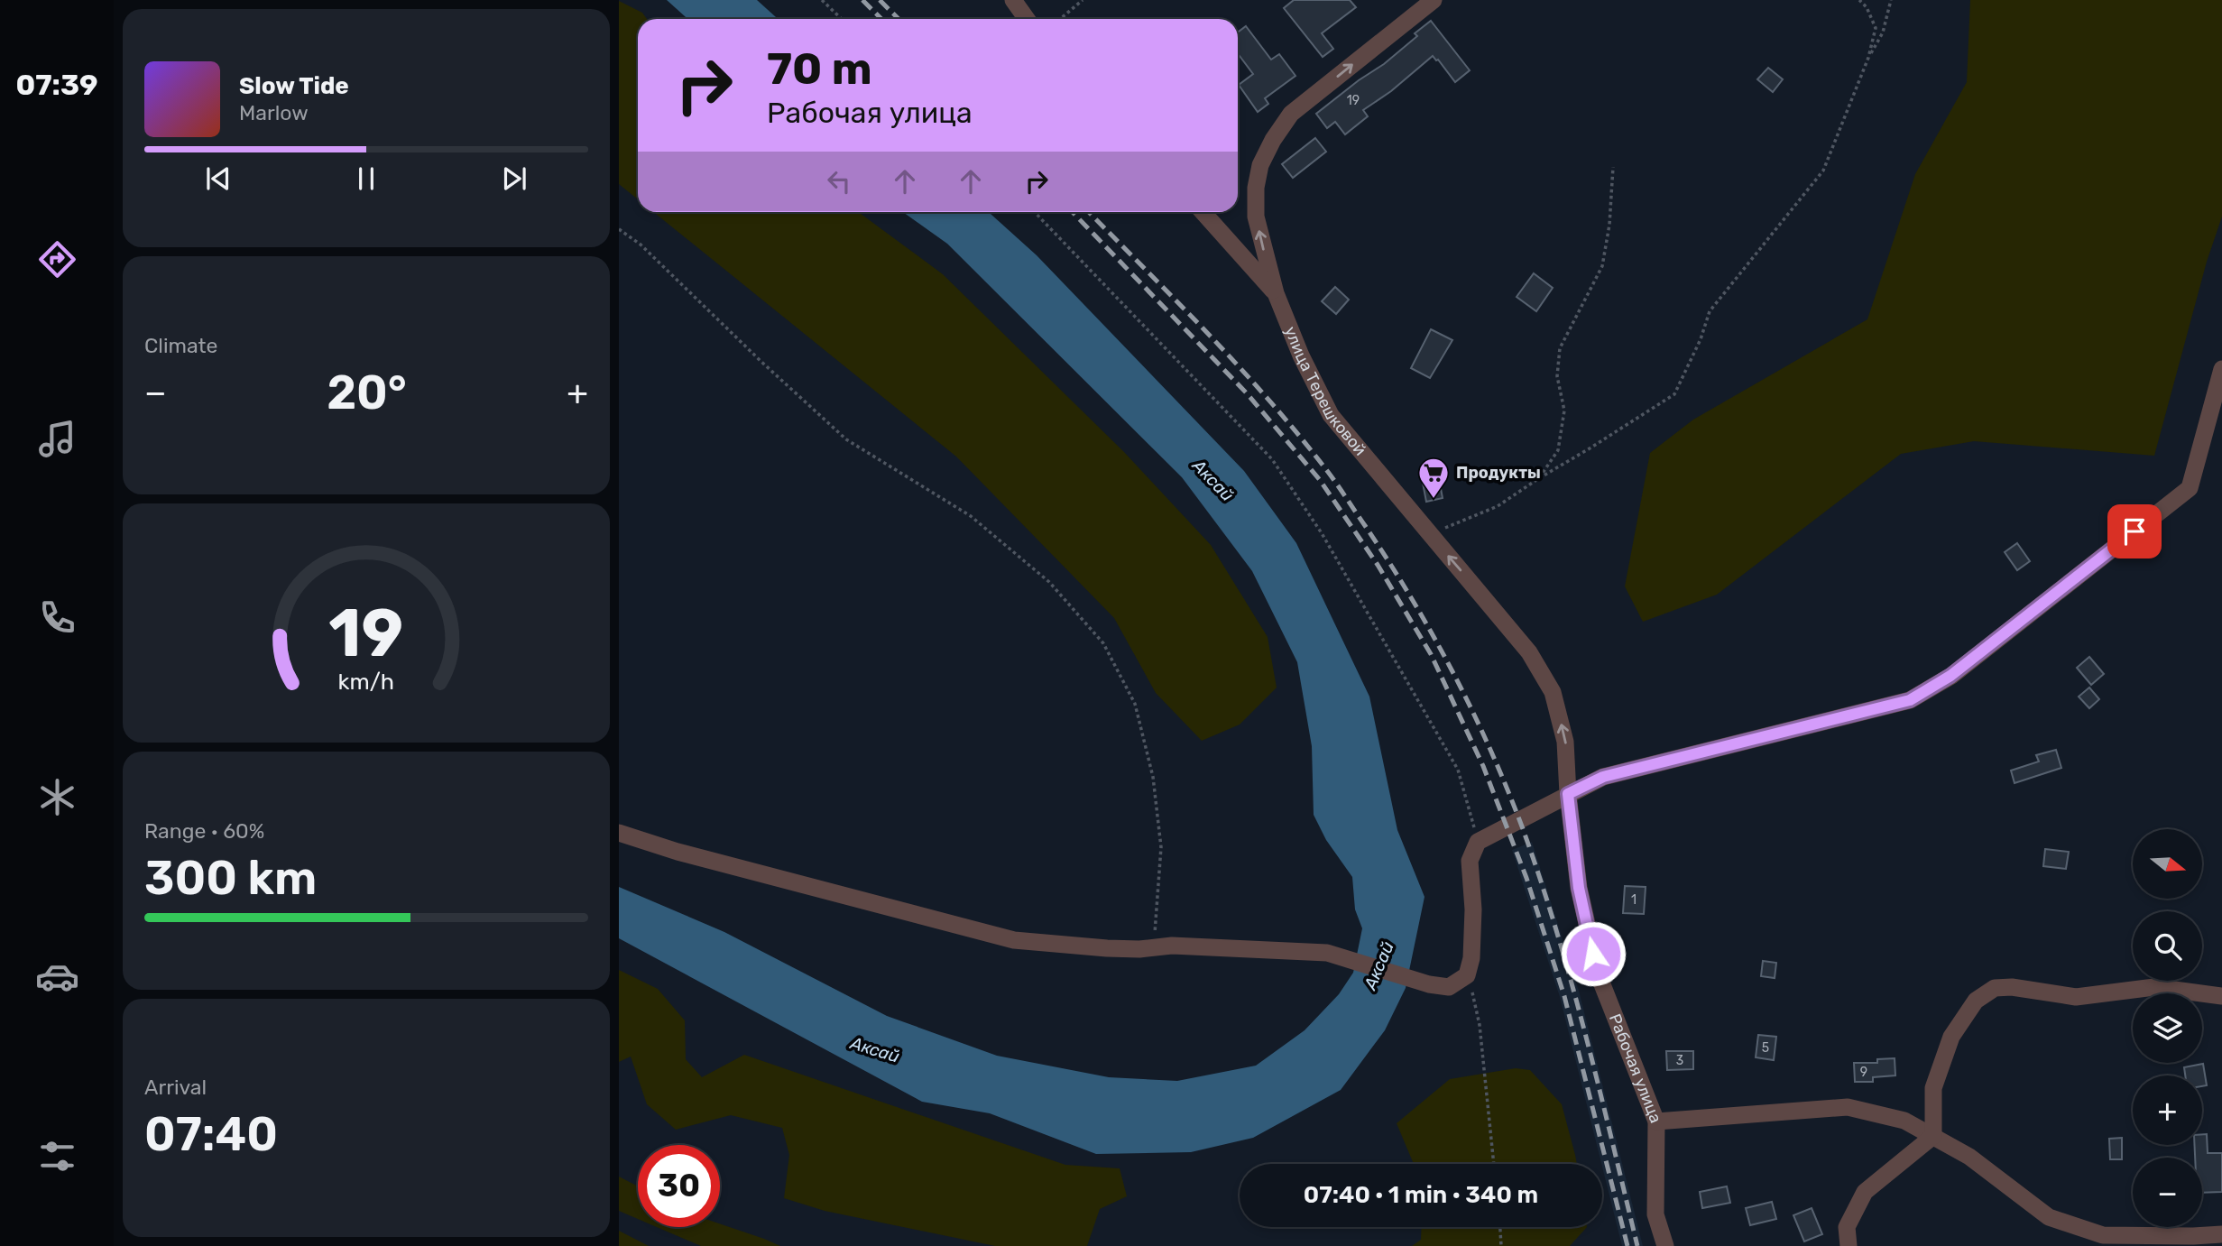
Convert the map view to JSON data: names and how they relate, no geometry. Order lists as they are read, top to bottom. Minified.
{"streets":{"street":["улица Терешковой","Рабочая улица"]},"crossings":[["улица Терешковой","Рабочая улица"]],"one_way":["улица Терешковой"],"water":["Аксай"],"places":{"supermarket":["Продукты"]},"house_numbers":["19","1","5","3","9"],"north":"right","page":{"tabs":"07:39","turn":["70 m","Рабочая улица"],"song":["Slow Tide","Marlow"],"tile":["Climate",["Range · 60%","300 km"],["Arrival","07:40"]],"heat":["−","20°","+"],"map_buttons":["+","−"],"limit":"30","trip":"07:40 · 1 min · 340 m","gauge":["19","km/h"]}}
